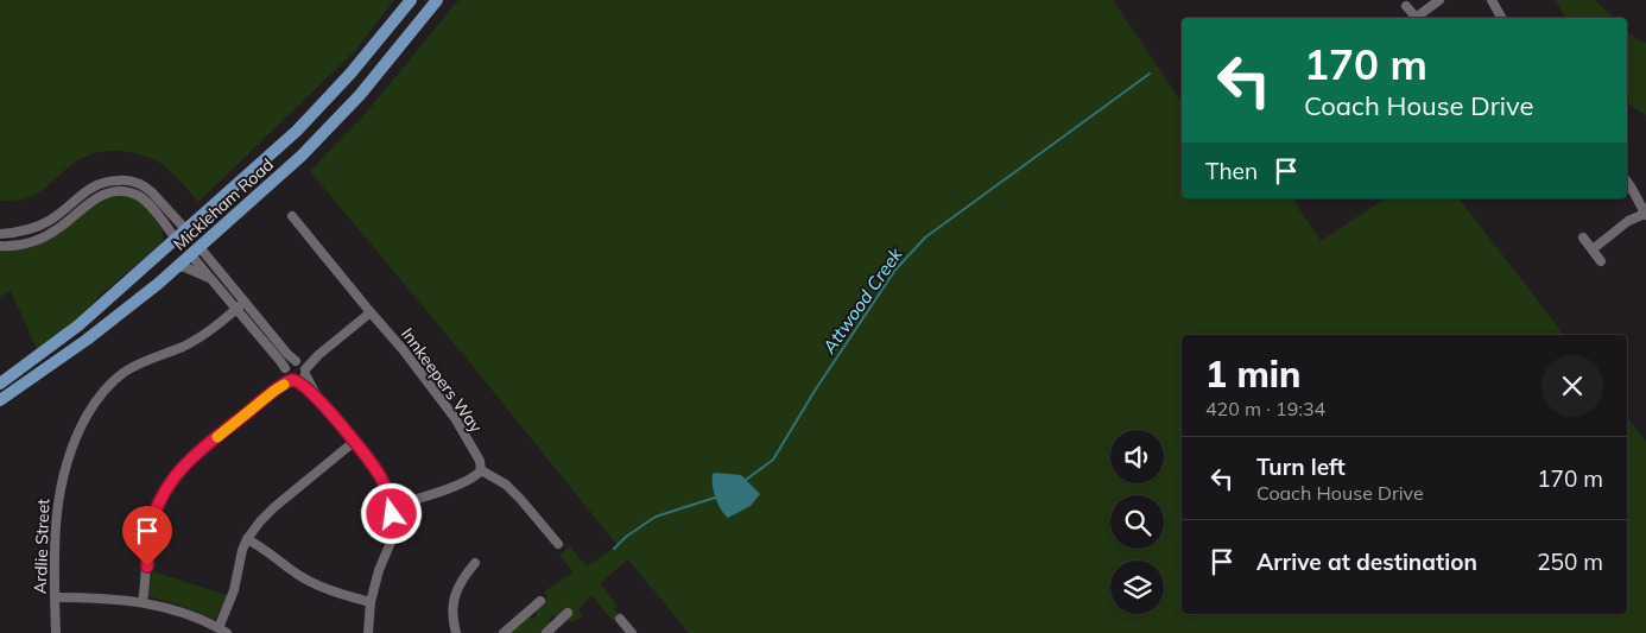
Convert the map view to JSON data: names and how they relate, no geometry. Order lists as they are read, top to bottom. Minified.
{"streets":{"main road":["Mickleham Road"],"street":["Innkeepers Way","Ardlie Street"]},"water":["Attwood Creek"],"page":{"turn":["170 m","Coach House Drive"],"then":"Then","heading":["1 min","420 m · 19:34"],"list":[{"name":"Turn left","note":"Coach House Drive","value":"170 m"},{"name":"Arrive at destination","value":"250 m"}]}}
